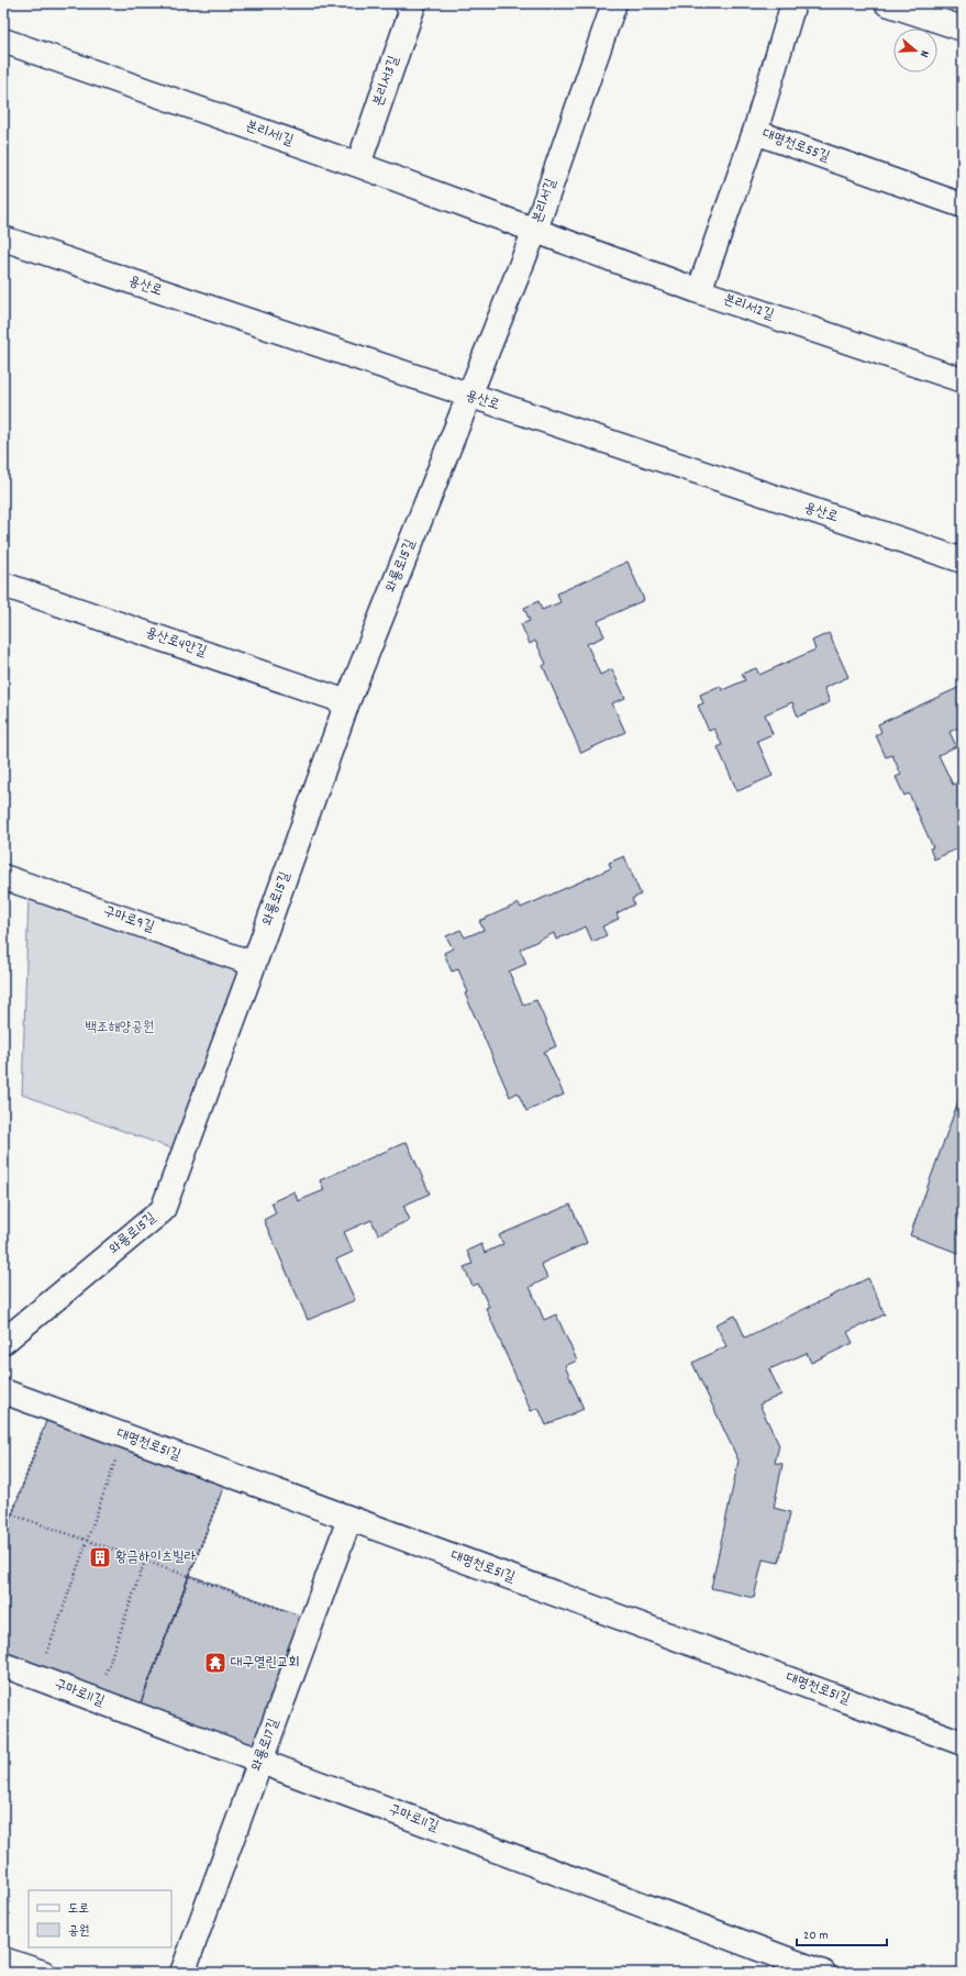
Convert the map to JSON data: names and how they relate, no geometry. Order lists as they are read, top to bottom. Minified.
{"streets":{"street":["본리서3길","본리서1길","대명천로55길","본리서길","용산로","본리서2길","와룡로15길","용산로4안길","구마로9길","대명천로51길","구마로11길","와룡로17길"]},"crossings":[["본리서3길","본리서1길"],["본리서1길","본리서길"],["본리서1길","본리서2길"],["본리서길","용산로"],["본리서길","본리서2길"],["본리서길","와룡로15길"],["용산로","와룡로15길"],["와룡로15길","용산로4안길"],["와룡로15길","구마로9길"],["대명천로51길","와룡로17길"],["구마로11길","와룡로17길"]],"parks":["백조해양공원"],"places":{"building":["황금하이츠빌라"],"temple":["대구열린교회"]},"legend":["도로","공원"],"scale_bar":"20 m","north":"right"}
